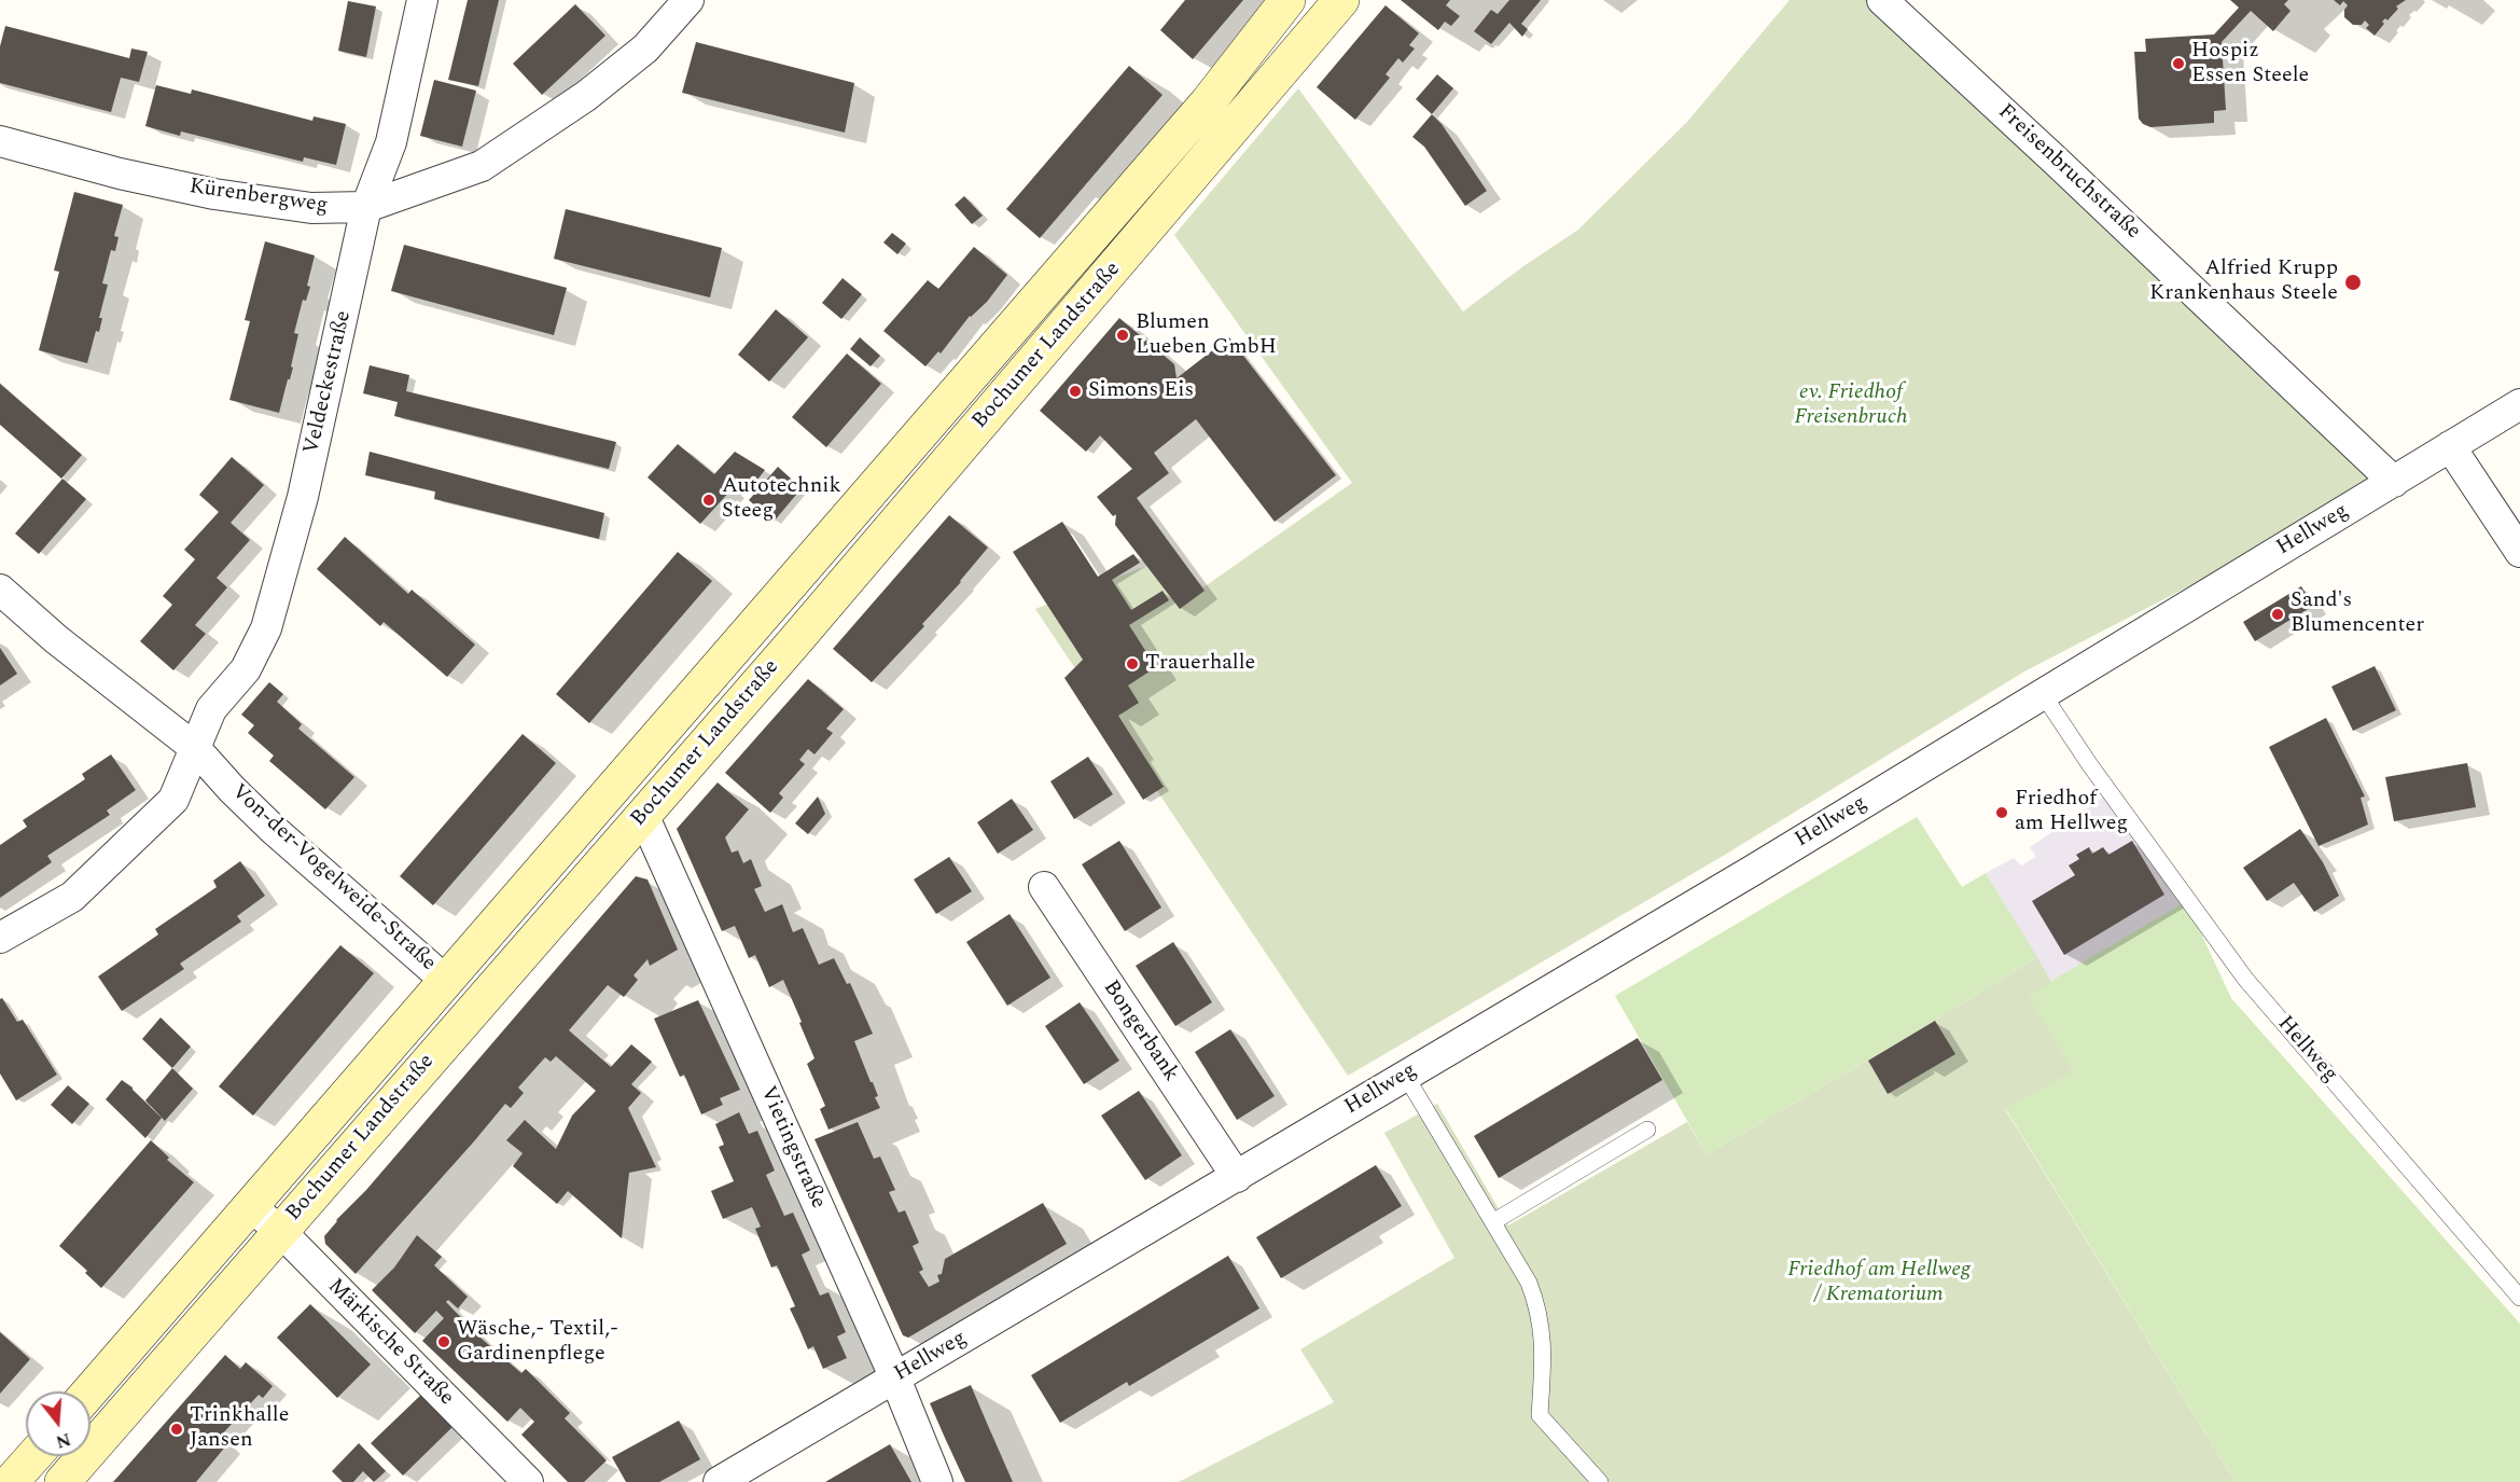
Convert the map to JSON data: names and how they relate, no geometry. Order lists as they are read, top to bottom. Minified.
{"streets":{"main road":["Bochumer Landstraße"],"street":["Freisenbruchstraße","Kürenbergweg","Veldeckestraße","Hellweg","Von-der-Vogelweide-Straße","Bongerbank","Vietingstraße","Märkische Straße"]},"crossings":[["Freisenbruchstraße","Hellweg"],["Kürenbergweg","Veldeckestraße"],["Bochumer Landstraße","Von-der-Vogelweide-Straße"],["Bochumer Landstraße","Vietingstraße"],["Bochumer Landstraße","Märkische Straße"],["Veldeckestraße","Von-der-Vogelweide-Straße"],["Hellweg","Bongerbank"],["Hellweg","Vietingstraße"]],"parks":["ev. Friedhof Freisenbruch","Friedhof am Hellweg / Krematorium"],"places":["Hospiz Essen Steele","Alfried Krupp Krankenhaus Steele","Blumen Lueben GmbH","Simons Eis","Autotechnik Steeg","Sand's Blumencenter","Trauerhalle","Friedhof am Hellweg","Wäsche,- Textil,- Gardinenpflege","Trinkhalle Jansen"],"north":"bottom"}
